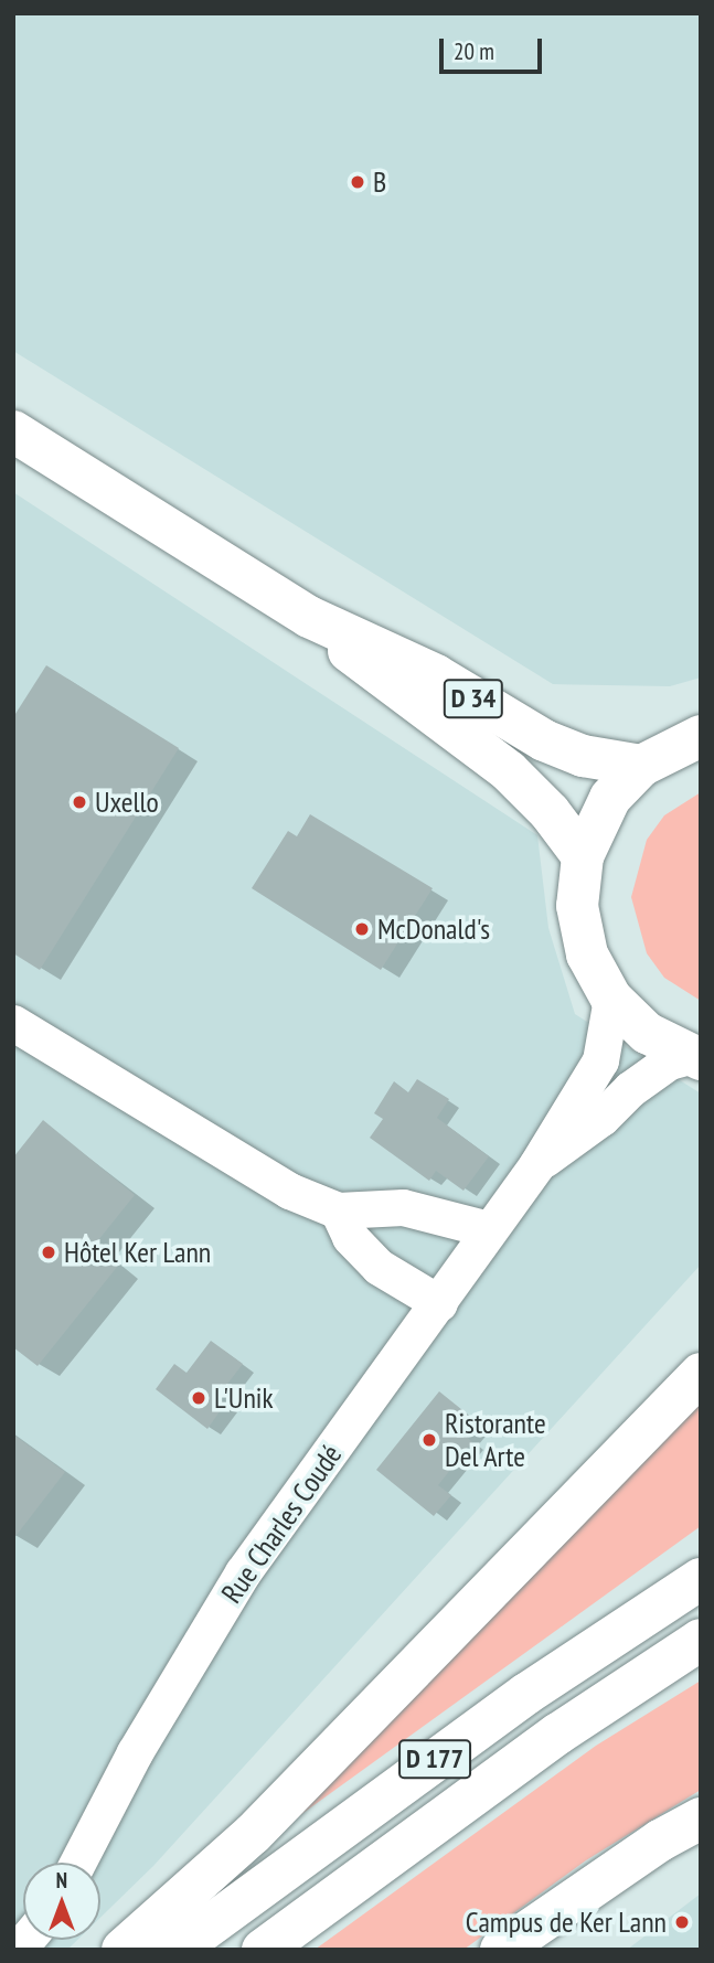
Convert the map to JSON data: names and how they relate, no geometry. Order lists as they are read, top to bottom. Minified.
{"streets":{"main road":["D 34","D 177"],"street":["Rue Charles Coudé"]},"places":["B","Uxello","McDonald's","Hôtel Ker Lann","L'Unik","Ristorante Del Arte","Campus de Ker Lann"],"scale_bar":"20 m","north":"top"}
